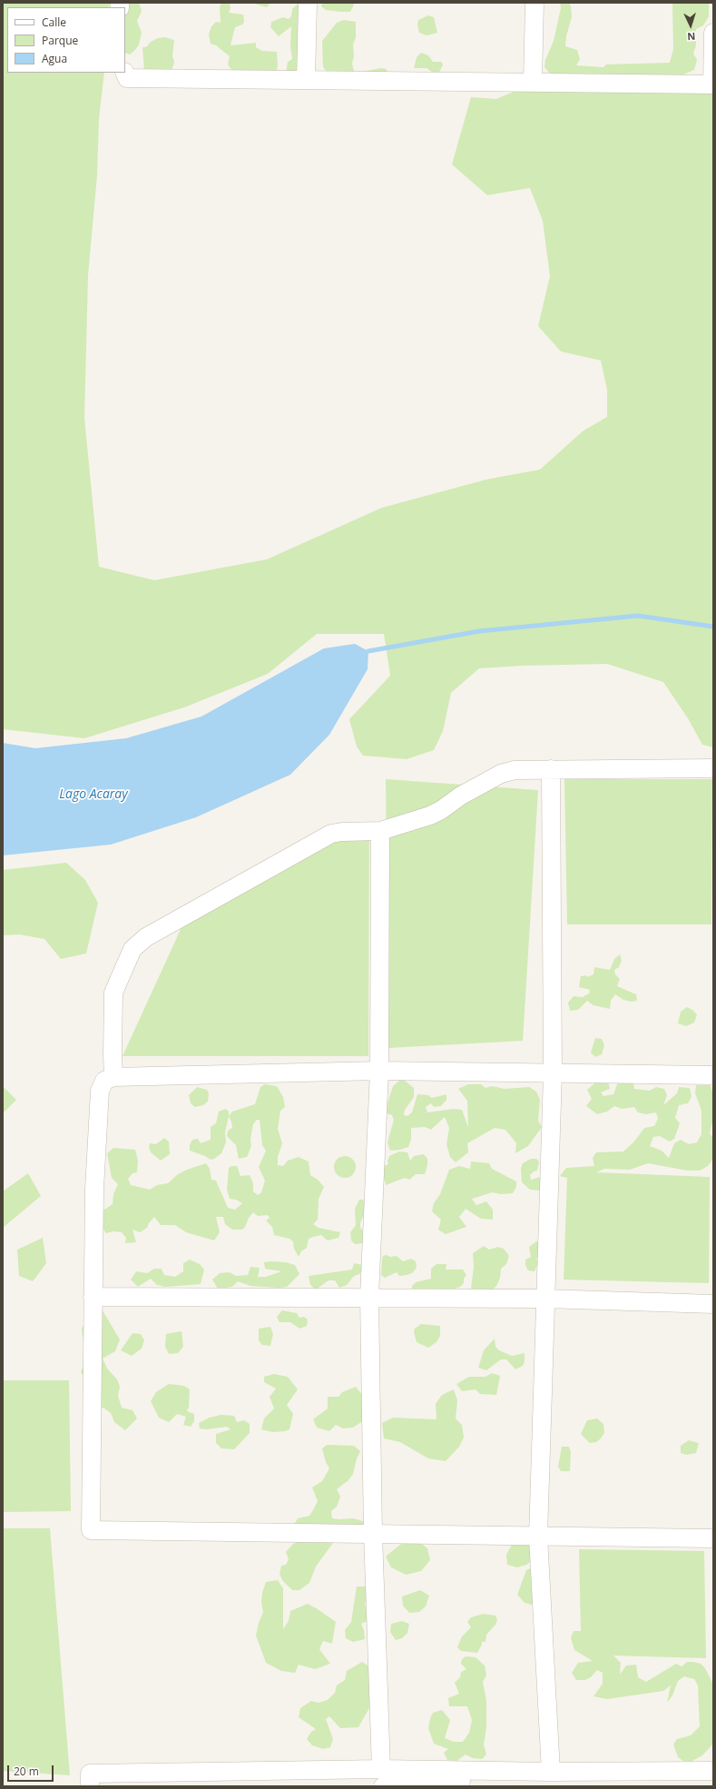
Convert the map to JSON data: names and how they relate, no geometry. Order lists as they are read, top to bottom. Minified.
{"water":["Lago Acaray"],"legend":["Calle","Parque","Agua"],"scale_bar":"20 m","north":"bottom"}
